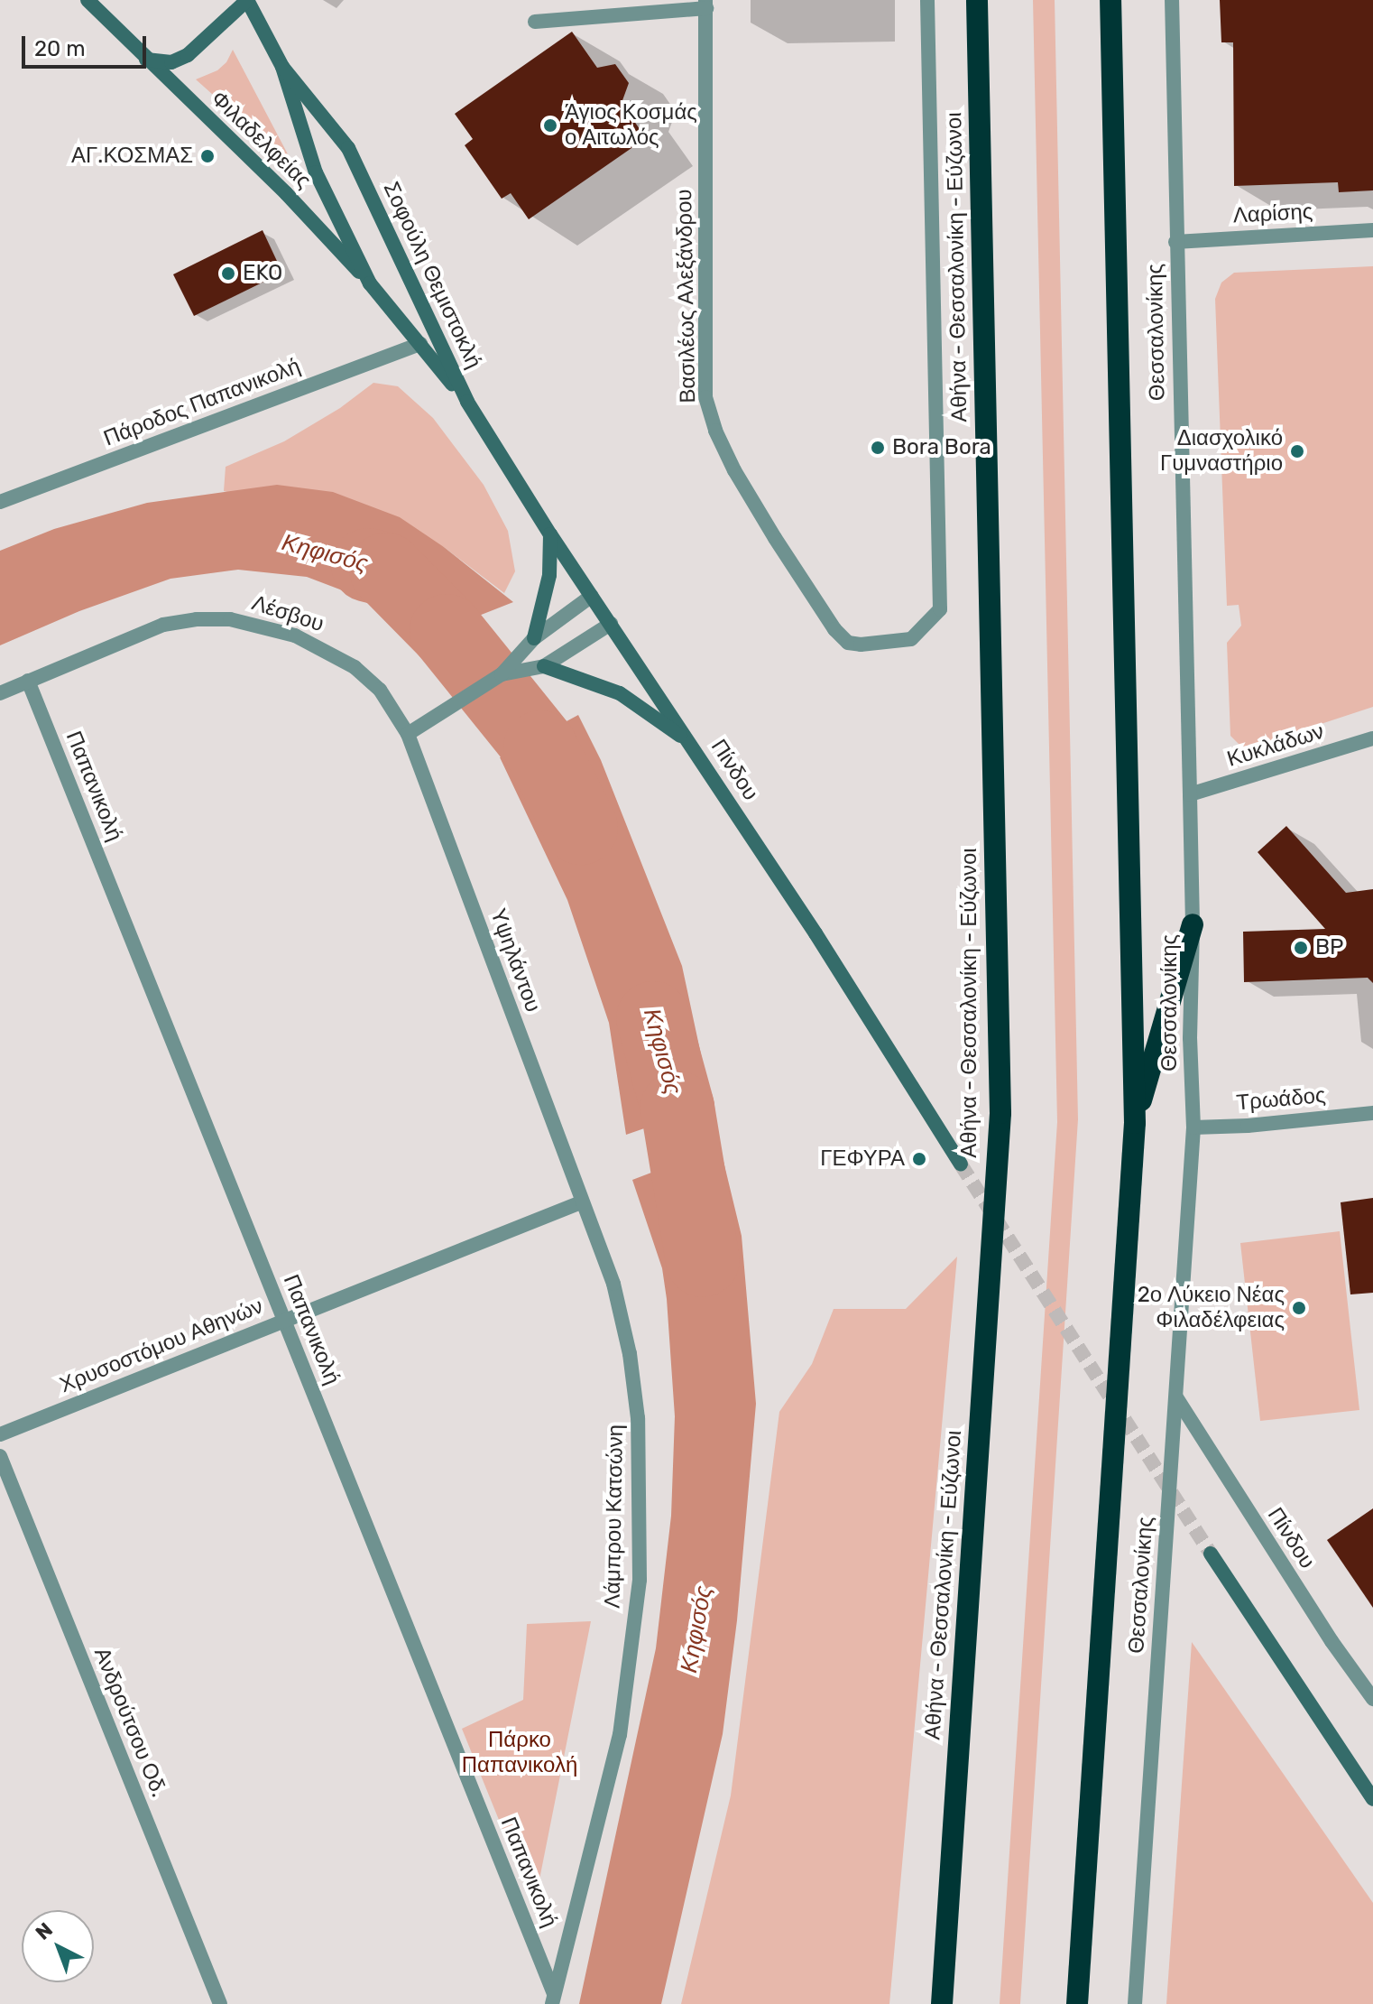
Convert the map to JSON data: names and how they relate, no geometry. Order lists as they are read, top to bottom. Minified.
{"streets":{"highway":["Αθήνα - Θεσσαλονίκη - Εύζωνοι"],"main road":["Φιλαδελφείας","Σοφούλη Θεμιστοκλή","Πίνδου"],"street":["Λαρίσης","Βασιλέως Αλεξάνδρου","Θεσσαλονίκης","Πάροδος Παπανικολή","Λέσβου","Κυκλάδων","Παπανικολή","Υψηλάντου","Τρωάδος","Χρυσοστόμου Αθηνών","Λάμπρου Κατσώνη","Ανδρούτσου Οδ."]},"crossings":[["Φιλαδελφείας","Σοφούλη Θεμιστοκλή"],["Λαρίσης","Θεσσαλονίκης"],["Σοφούλη Θεμιστοκλή","Πάροδος Παπανικολή"],["Σοφούλη Θεμιστοκλή","Πίνδου"],["Θεσσαλονίκης","Κυκλάδων"],["Θεσσαλονίκης","Πίνδου"],["Θεσσαλονίκης","Τρωάδος"],["Λέσβου","Παπανικολή"],["Λέσβου","Υψηλάντου"],["Παπανικολή","Χρυσοστόμου Αθηνών"],["Παπανικολή","Λάμπρου Κατσώνη"],["Υψηλάντου","Χρυσοστόμου Αθηνών"],["Υψηλάντου","Λάμπρου Κατσώνη"],["Χρυσοστόμου Αθηνών","Λάμπρου Κατσώνη"]],"water":["Κηφισός"],"parks":["Πάρκο Παπανικολή"],"places":["Άγιος Κοσμάς ο Αιτωλός","ΑΓ.ΚΟΣΜΑΣ","EKO","Bora Bora","Διασχολικό Γυμναστήριο","BP","ΓΕΦΥΡΑ","2ο Λύκειο Νέας Φιλαδέλφειας"],"scale_bar":"20 m","north":"top left"}
